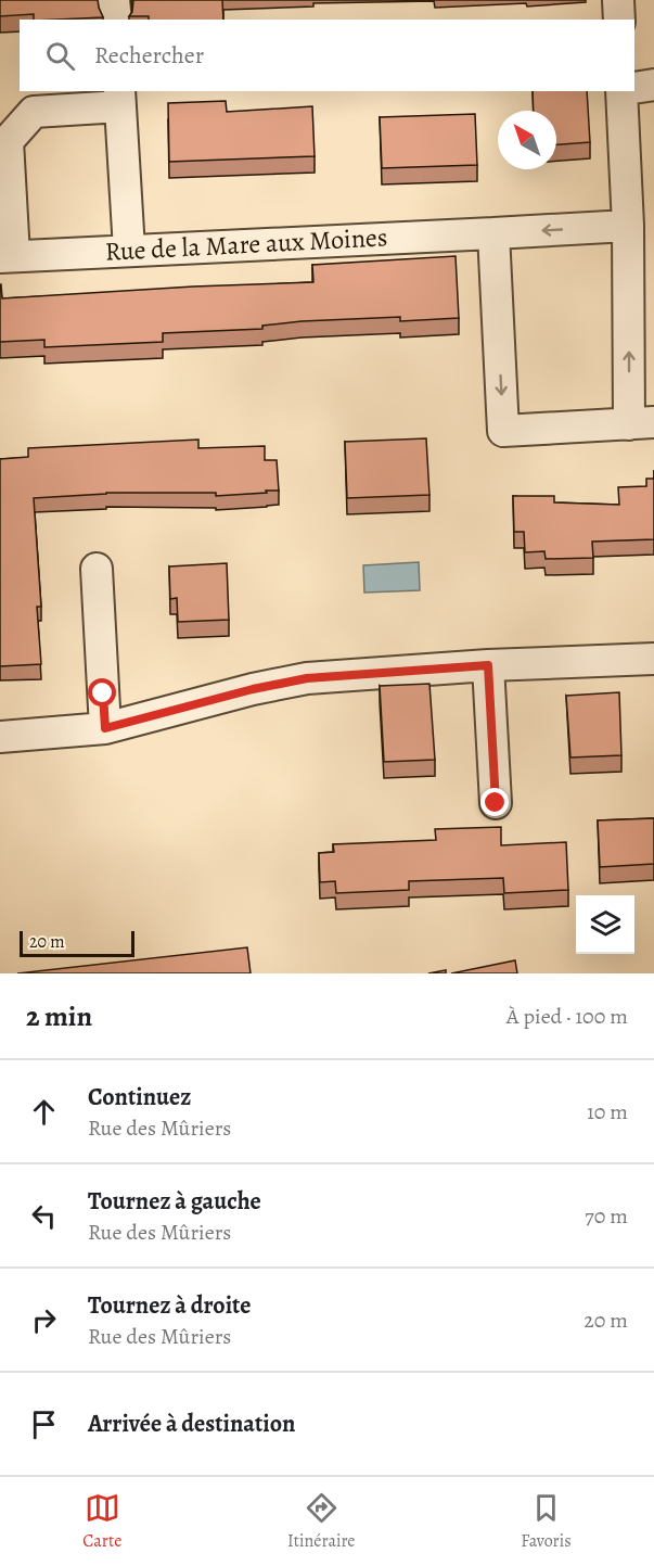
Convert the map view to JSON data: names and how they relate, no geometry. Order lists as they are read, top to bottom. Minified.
{"streets":{"street":["Rue de la Mare aux Moines"]},"scale_bar":"20 m","north":"top left","page":{"search":"Rechercher","scale":"20 m","heading":["2 min","À pied · 100 m"],"list":[["Continuez","Rue des Mûriers","10 m"],["Tournez à gauche","Rue des Mûriers","70 m"],["Tournez à droite","Rue des Mûriers","20 m"],"Arrivée à destination"],"nav":["Carte","Itinéraire","Favoris"]}}
